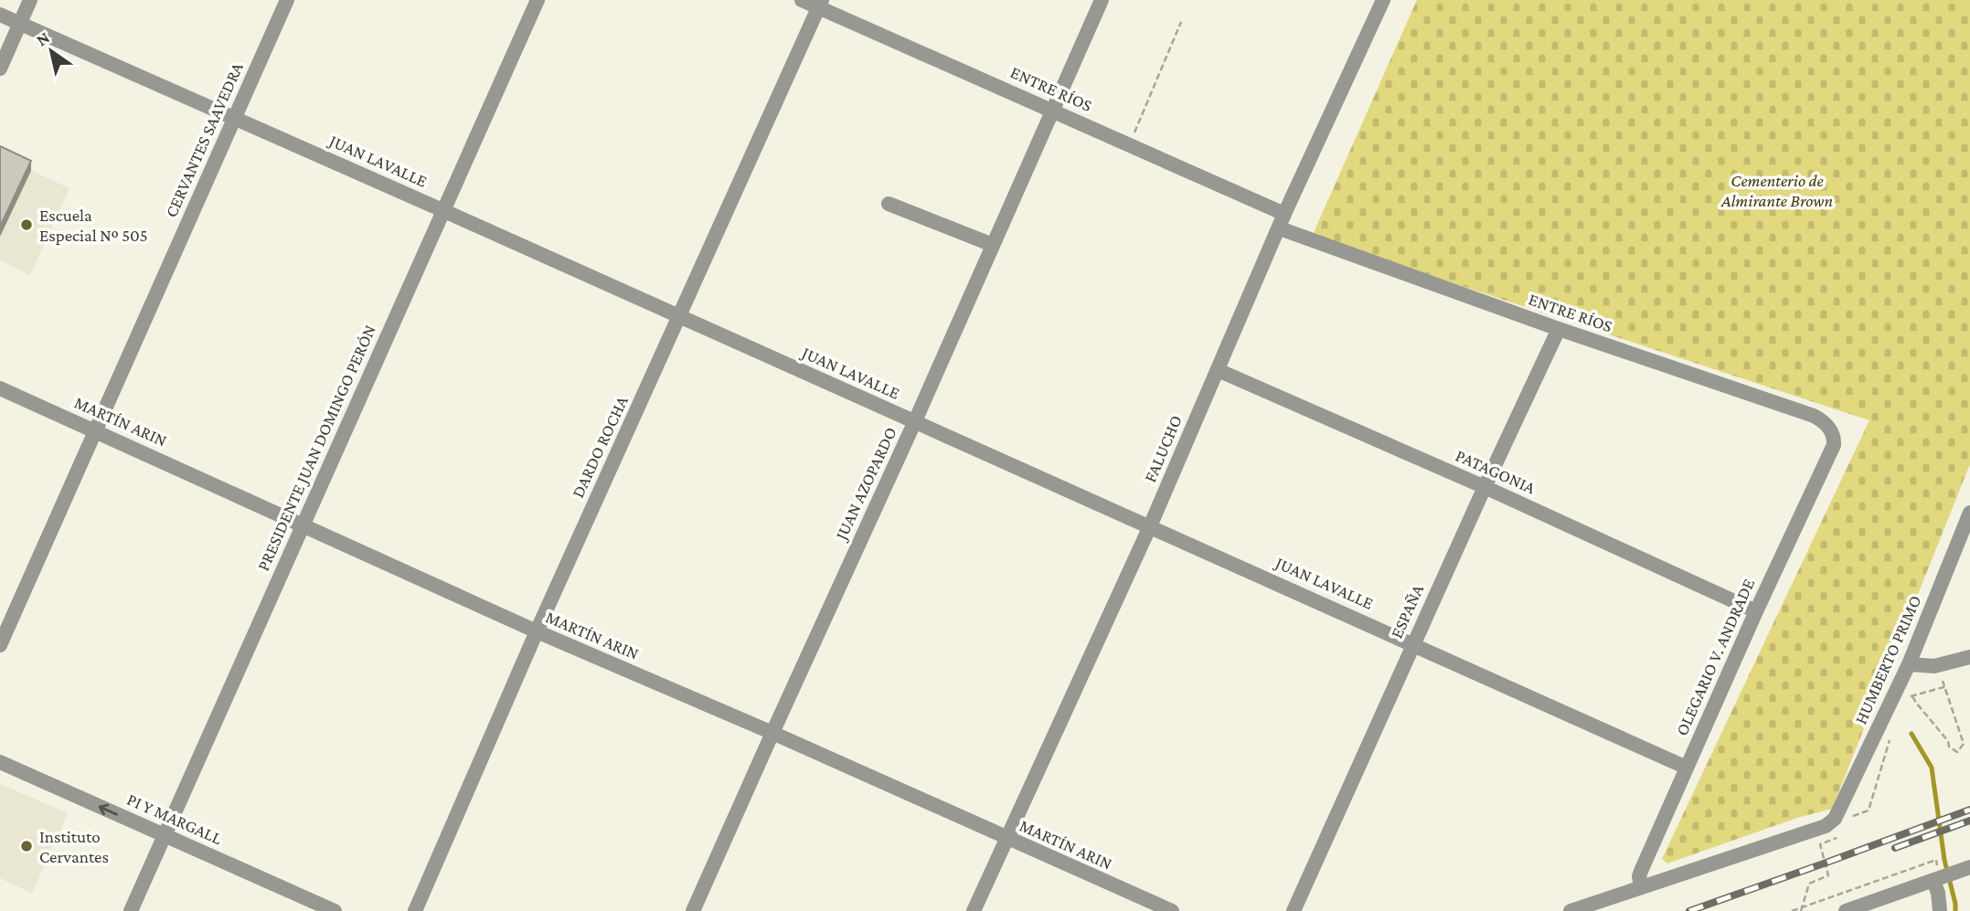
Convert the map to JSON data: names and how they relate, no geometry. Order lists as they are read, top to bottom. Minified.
{"streets":{"street":["ENTRE RÍOS","CERVANTES SAAVEDRA","JUAN LAVALLE","MARTÍN ARIN","DARDO ROCHA","PRESIDENTE JUAN DOMINGO PERÓN","FALUCHO","PATAGONIA","JUAN AZOPARDO","ESPAÑA","OLEGARIO V. ANDRADE","HUMBERTO PRIMO","PI Y MARGALL"]},"crossings":[["ENTRE RÍOS","DARDO ROCHA"],["ENTRE RÍOS","FALUCHO"],["ENTRE RÍOS","JUAN AZOPARDO"],["ENTRE RÍOS","ESPAÑA"],["ENTRE RÍOS","OLEGARIO V. ANDRADE"],["CERVANTES SAAVEDRA","JUAN LAVALLE"],["CERVANTES SAAVEDRA","MARTÍN ARIN"],["JUAN LAVALLE","DARDO ROCHA"],["JUAN LAVALLE","PRESIDENTE JUAN DOMINGO PERÓN"],["JUAN LAVALLE","FALUCHO"],["JUAN LAVALLE","JUAN AZOPARDO"],["JUAN LAVALLE","ESPAÑA"],["JUAN LAVALLE","OLEGARIO V. ANDRADE"],["MARTÍN ARIN","DARDO ROCHA"],["MARTÍN ARIN","PRESIDENTE JUAN DOMINGO PERÓN"],["MARTÍN ARIN","FALUCHO"],["MARTÍN ARIN","JUAN AZOPARDO"],["PRESIDENTE JUAN DOMINGO PERÓN","PI Y MARGALL"],["FALUCHO","PATAGONIA"],["PATAGONIA","ESPAÑA"],["PATAGONIA","OLEGARIO V. ANDRADE"],["OLEGARIO V. ANDRADE","HUMBERTO PRIMO"]],"one_way":["PI Y MARGALL"],"parks":["Cementerio de Almirante Brown"],"places":["Escuela Especial Nº 505","Instituto Cervantes"],"north":"top left"}
